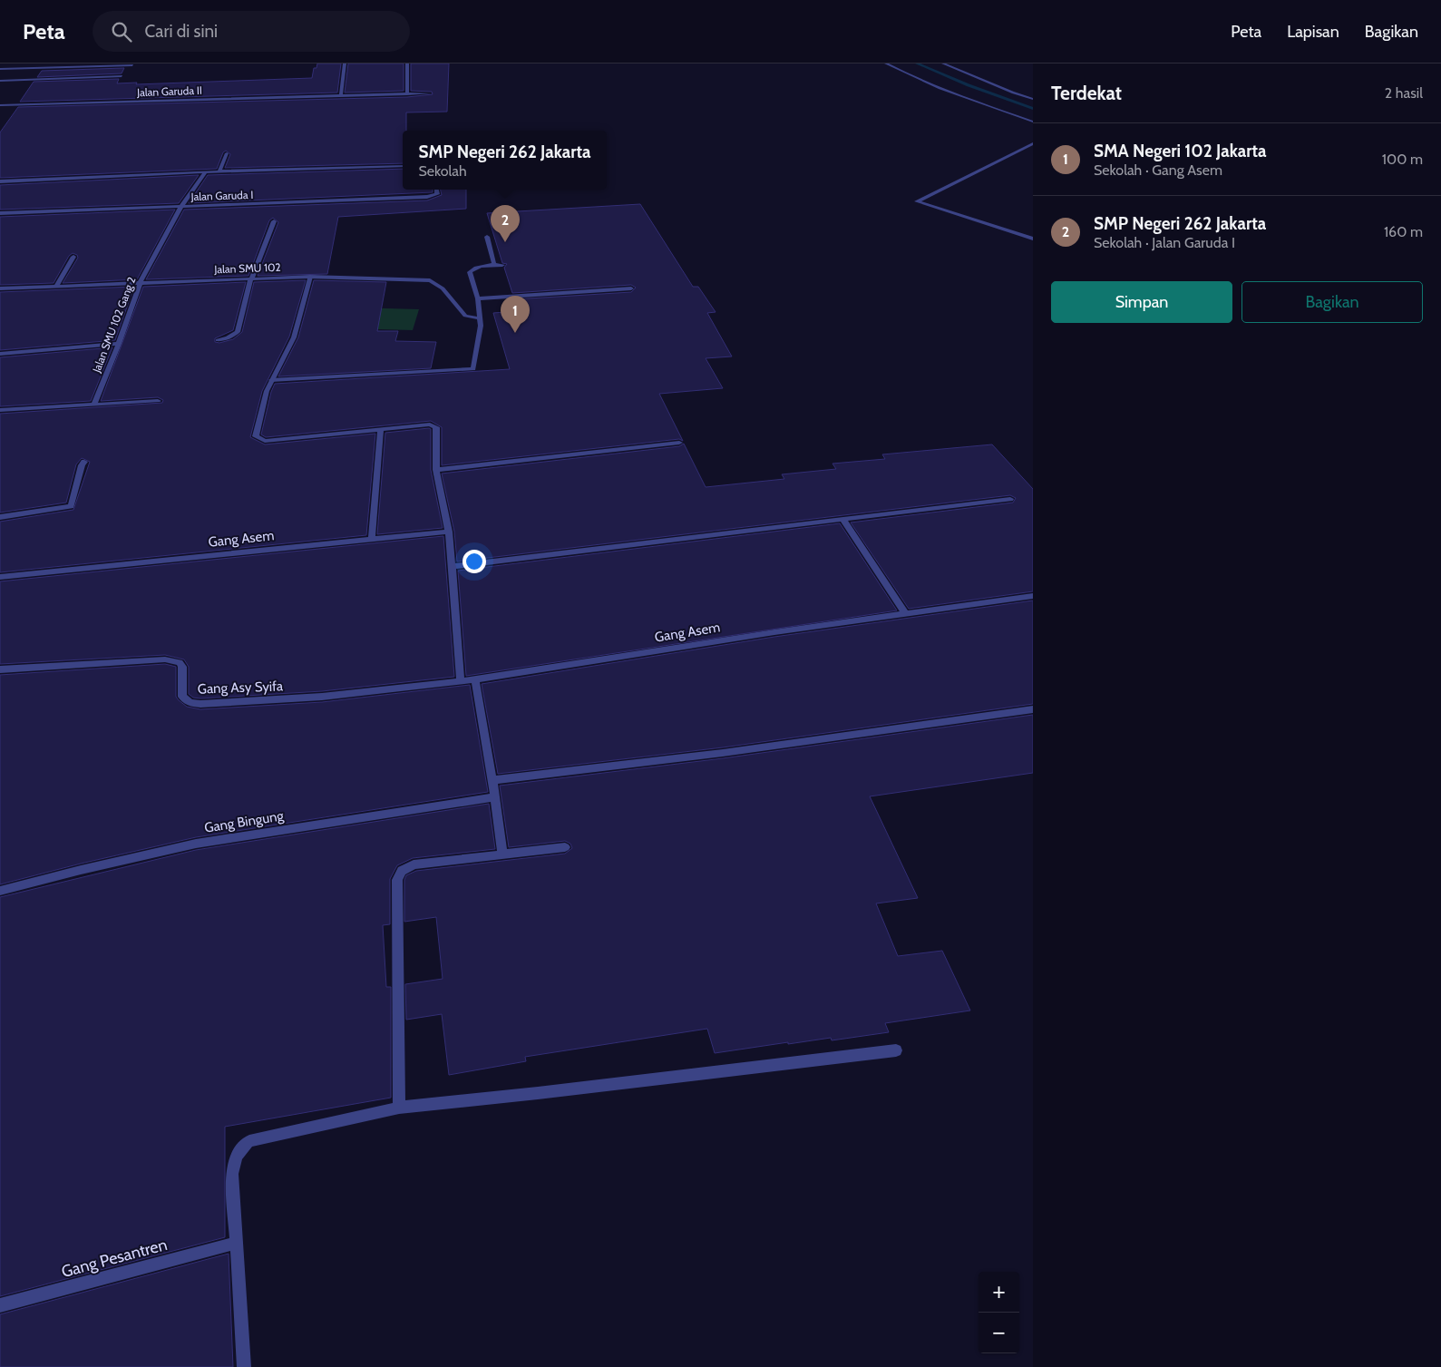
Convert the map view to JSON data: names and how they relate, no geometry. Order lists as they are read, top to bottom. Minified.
{"streets":{"street":["Jalan Garuda II","Jalan Garuda I","Jalan SMU 102","Jalan SMU 102 Gang 2","Gang Asem","Gang Asy Syifa","Gang Bingung","Gang Pesantren"]},"crossings":[["Jalan Garuda I","Jalan SMU 102 Gang 2"],["Jalan SMU 102","Jalan SMU 102 Gang 2"],["Gang Asem","Gang Asy Syifa"]],"page":{"header":"Peta","search":"Cari di sini","nav":["Peta","Lapisan","Bagikan"],"heading":["Terdekat","2 hasil"],"list":[{"mark":"1","name":"SMA Negeri 102 Jakarta","note":"Sekolah · Gang Asem","value":"100 m"},{"mark":"2","name":"SMP Negeri 262 Jakarta","note":"Sekolah · Jalan Garuda I","value":"160 m"}],"popup":["SMP Negeri 262 Jakarta","Sekolah"],"pins":["2","1"],"buttons":["Simpan","Bagikan"],"map_buttons":["+","−"]}}
